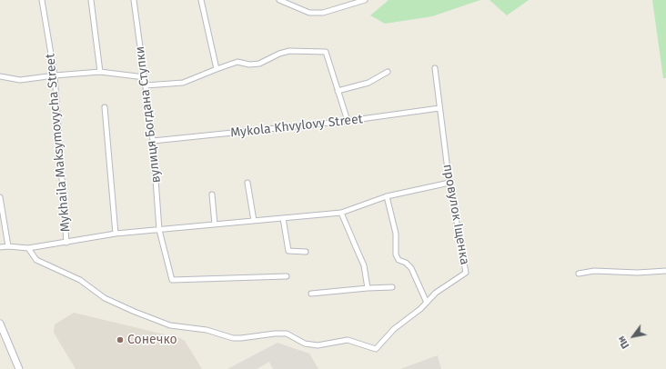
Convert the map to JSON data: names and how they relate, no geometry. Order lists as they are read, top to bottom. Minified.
{"streets":{"street":["вулиця Богдана Ступки","Mykola Khvylovy Street","Mykhaila Maksymovycha Street","провулок Іщенка"]},"crossings":[["вулиця Богдана Ступки","Mykola Khvylovy Street"],["Mykola Khvylovy Street","провулок Іщенка"]],"places":["Сонечко"],"north":"bottom left"}
